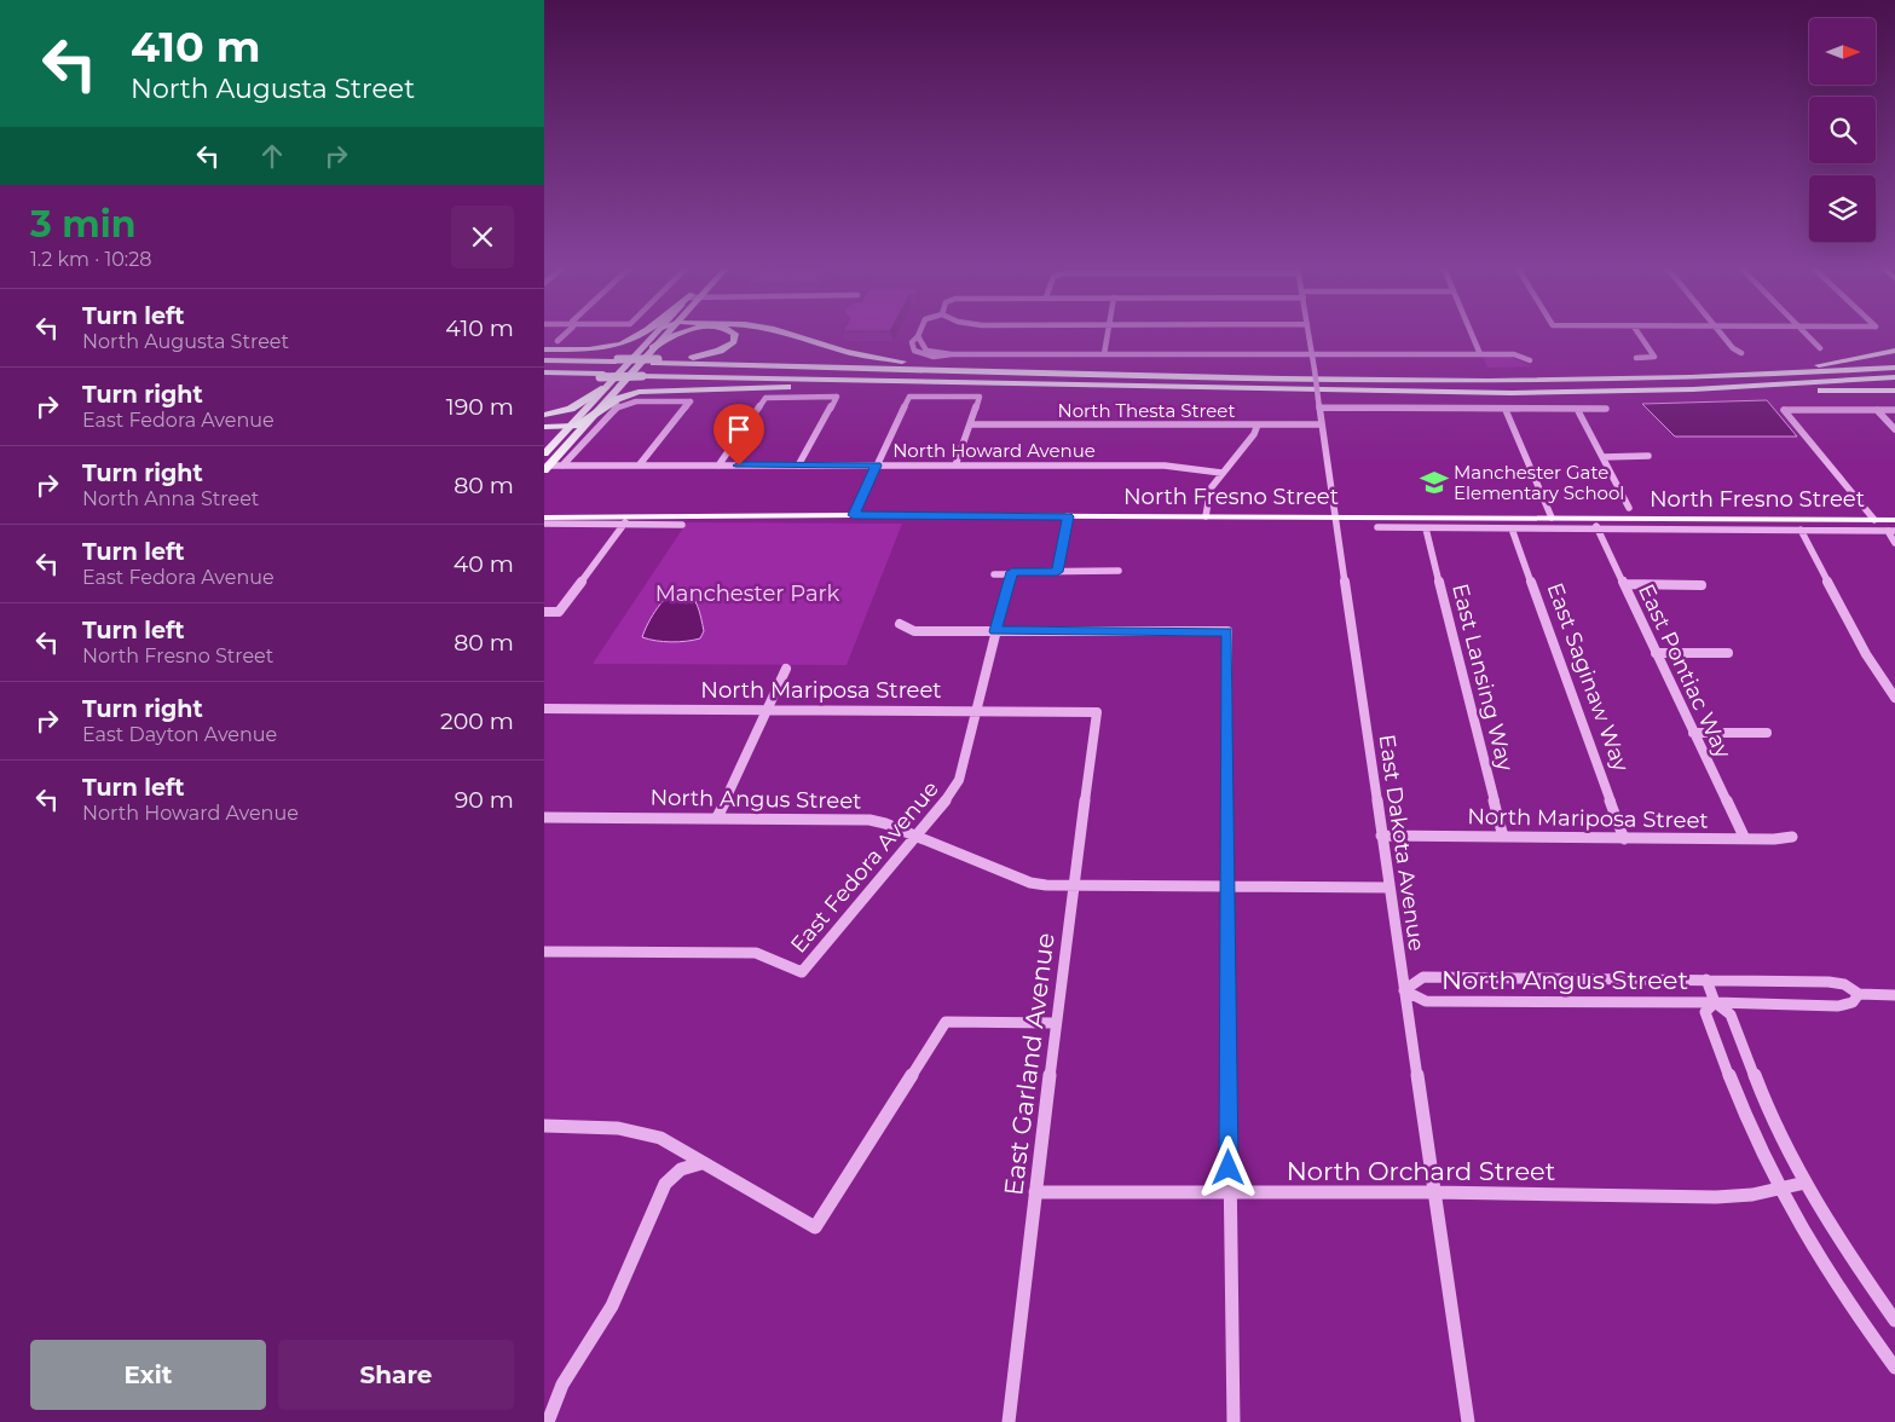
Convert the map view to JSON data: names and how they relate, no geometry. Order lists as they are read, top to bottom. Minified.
{"streets":{"main road":["North Fresno Street"],"street":["North Thesta Street","North Howard Avenue","East Pontiac Way","East Lansing Way","East Saginaw Way","North Mariposa Street","North Angus Street","East Dakota Avenue","East Fedora Avenue","East Garland Avenue","North Orchard Street"]},"crossings":[["North Thesta Street","East Dakota Avenue"],["North Fresno Street","East Pontiac Way"],["North Fresno Street","East Dakota Avenue"],["East Pontiac Way","North Mariposa Street"],["East Lansing Way","North Mariposa Street"],["East Saginaw Way","North Mariposa Street"],["North Mariposa Street","East Dakota Avenue"],["North Mariposa Street","East Fedora Avenue"],["North Mariposa Street","East Garland Avenue"],["North Angus Street","East Dakota Avenue"],["North Angus Street","East Fedora Avenue"],["North Angus Street","East Garland Avenue"],["East Dakota Avenue","North Orchard Street"],["East Garland Avenue","North Orchard Street"]],"parks":["Manchester Park"],"places":{"school or university":["Manchester Gate Elementary School"]},"north":"right","page":{"turn":["410 m","North Augusta Street"],"heading":["3 min","1.2 km · 10:28"],"list":[{"name":"Turn left","note":"North Augusta Street","value":"410 m"},{"name":"Turn right","note":"East Fedora Avenue","value":"190 m"},{"name":"Turn right","note":"North Anna Street","value":"80 m"},{"name":"Turn left","note":"East Fedora Avenue","value":"40 m"},{"name":"Turn left","note":"North Fresno Street","value":"80 m"},{"name":"Turn right","note":"East Dayton Avenue","value":"200 m"},{"name":"Turn left","note":"North Howard Avenue","value":"90 m"}],"buttons":["Exit","Share"]}}
